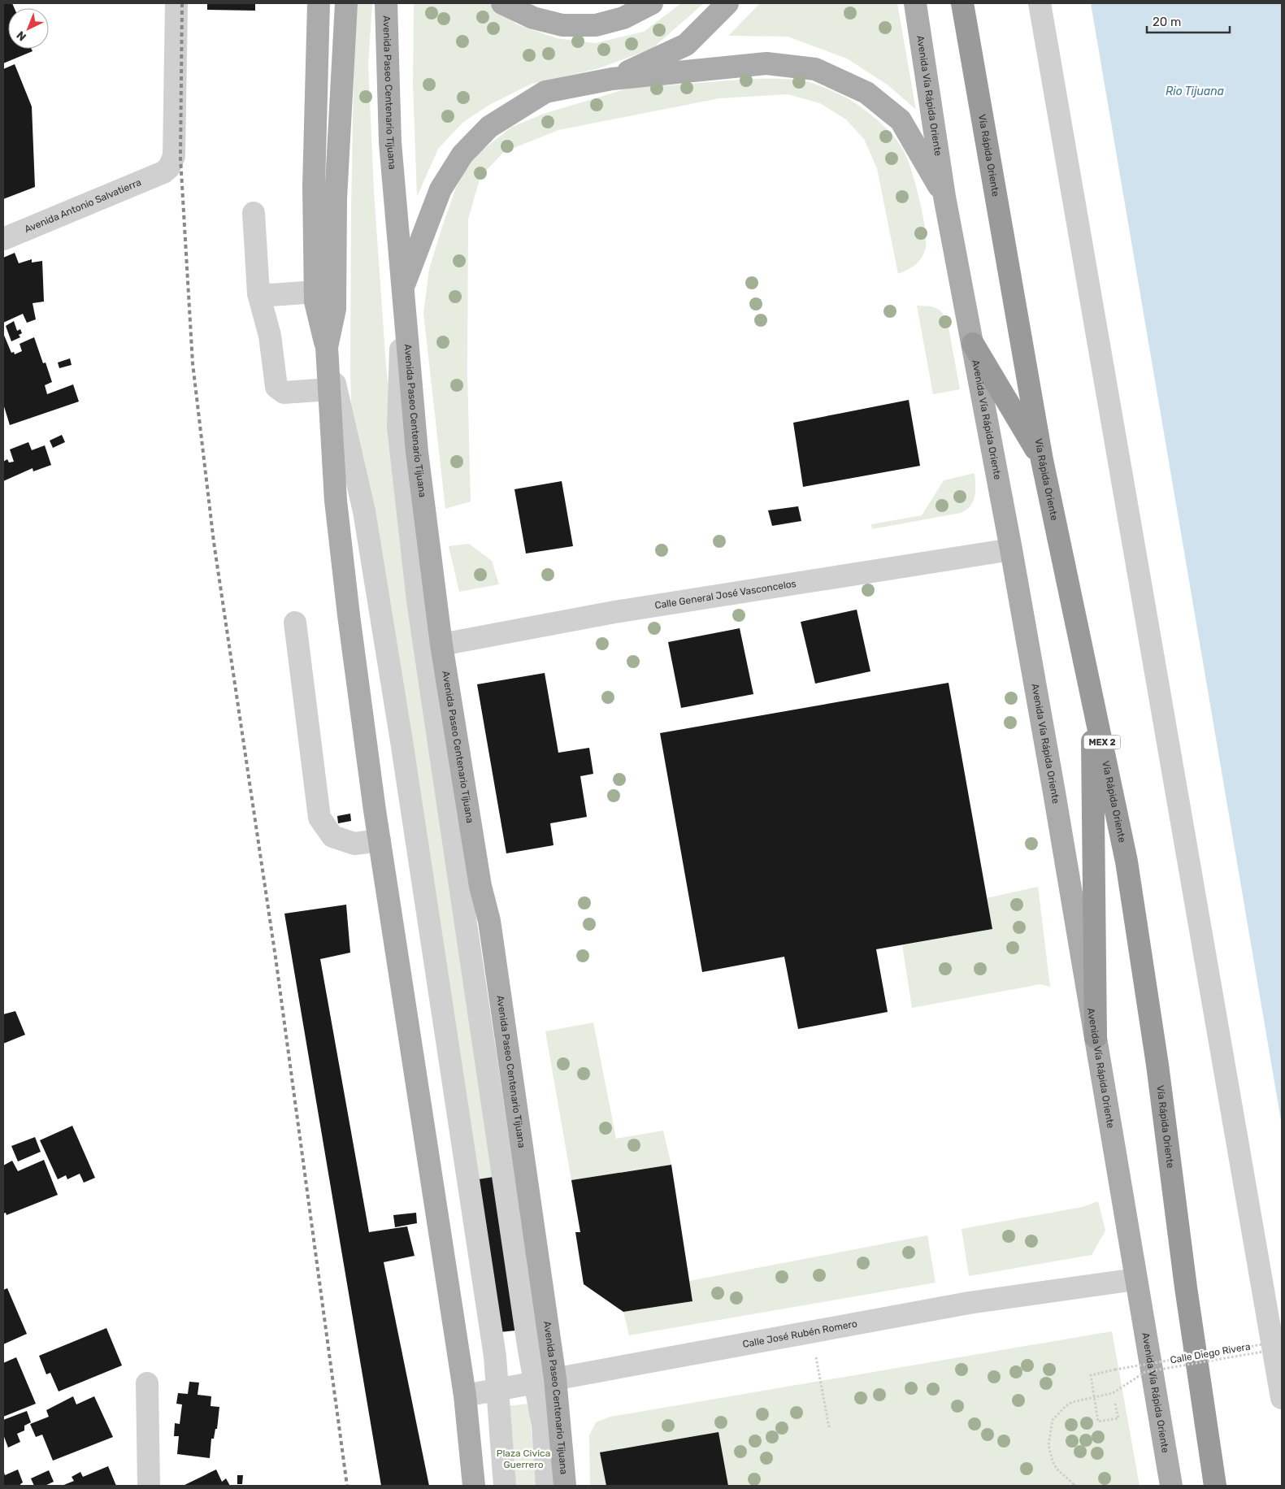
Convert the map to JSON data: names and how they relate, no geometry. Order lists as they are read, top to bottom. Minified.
{"streets":{"highway":["Vía Rápida Oriente","MEX 2"],"main road":["Avenida Paseo Centenario Tijuana","Avenida Vía Rápida Oriente"],"street":["Avenida Antonio Salvatierra","Calle General José Vasconcelos","Calle José Rubén Romero"],"path":["Calle Diego Rivera"]},"crossings":[["Avenida Paseo Centenario Tijuana","Calle General José Vasconcelos"],["Avenida Paseo Centenario Tijuana","Calle José Rubén Romero"],["Avenida Vía Rápida Oriente","Calle General José Vasconcelos"],["Avenida Vía Rápida Oriente","Calle José Rubén Romero"]],"water":["Rio Tijuana"],"parks":["Plaza Civica Guerrero"],"scale_bar":"20 m","north":"bottom left"}
